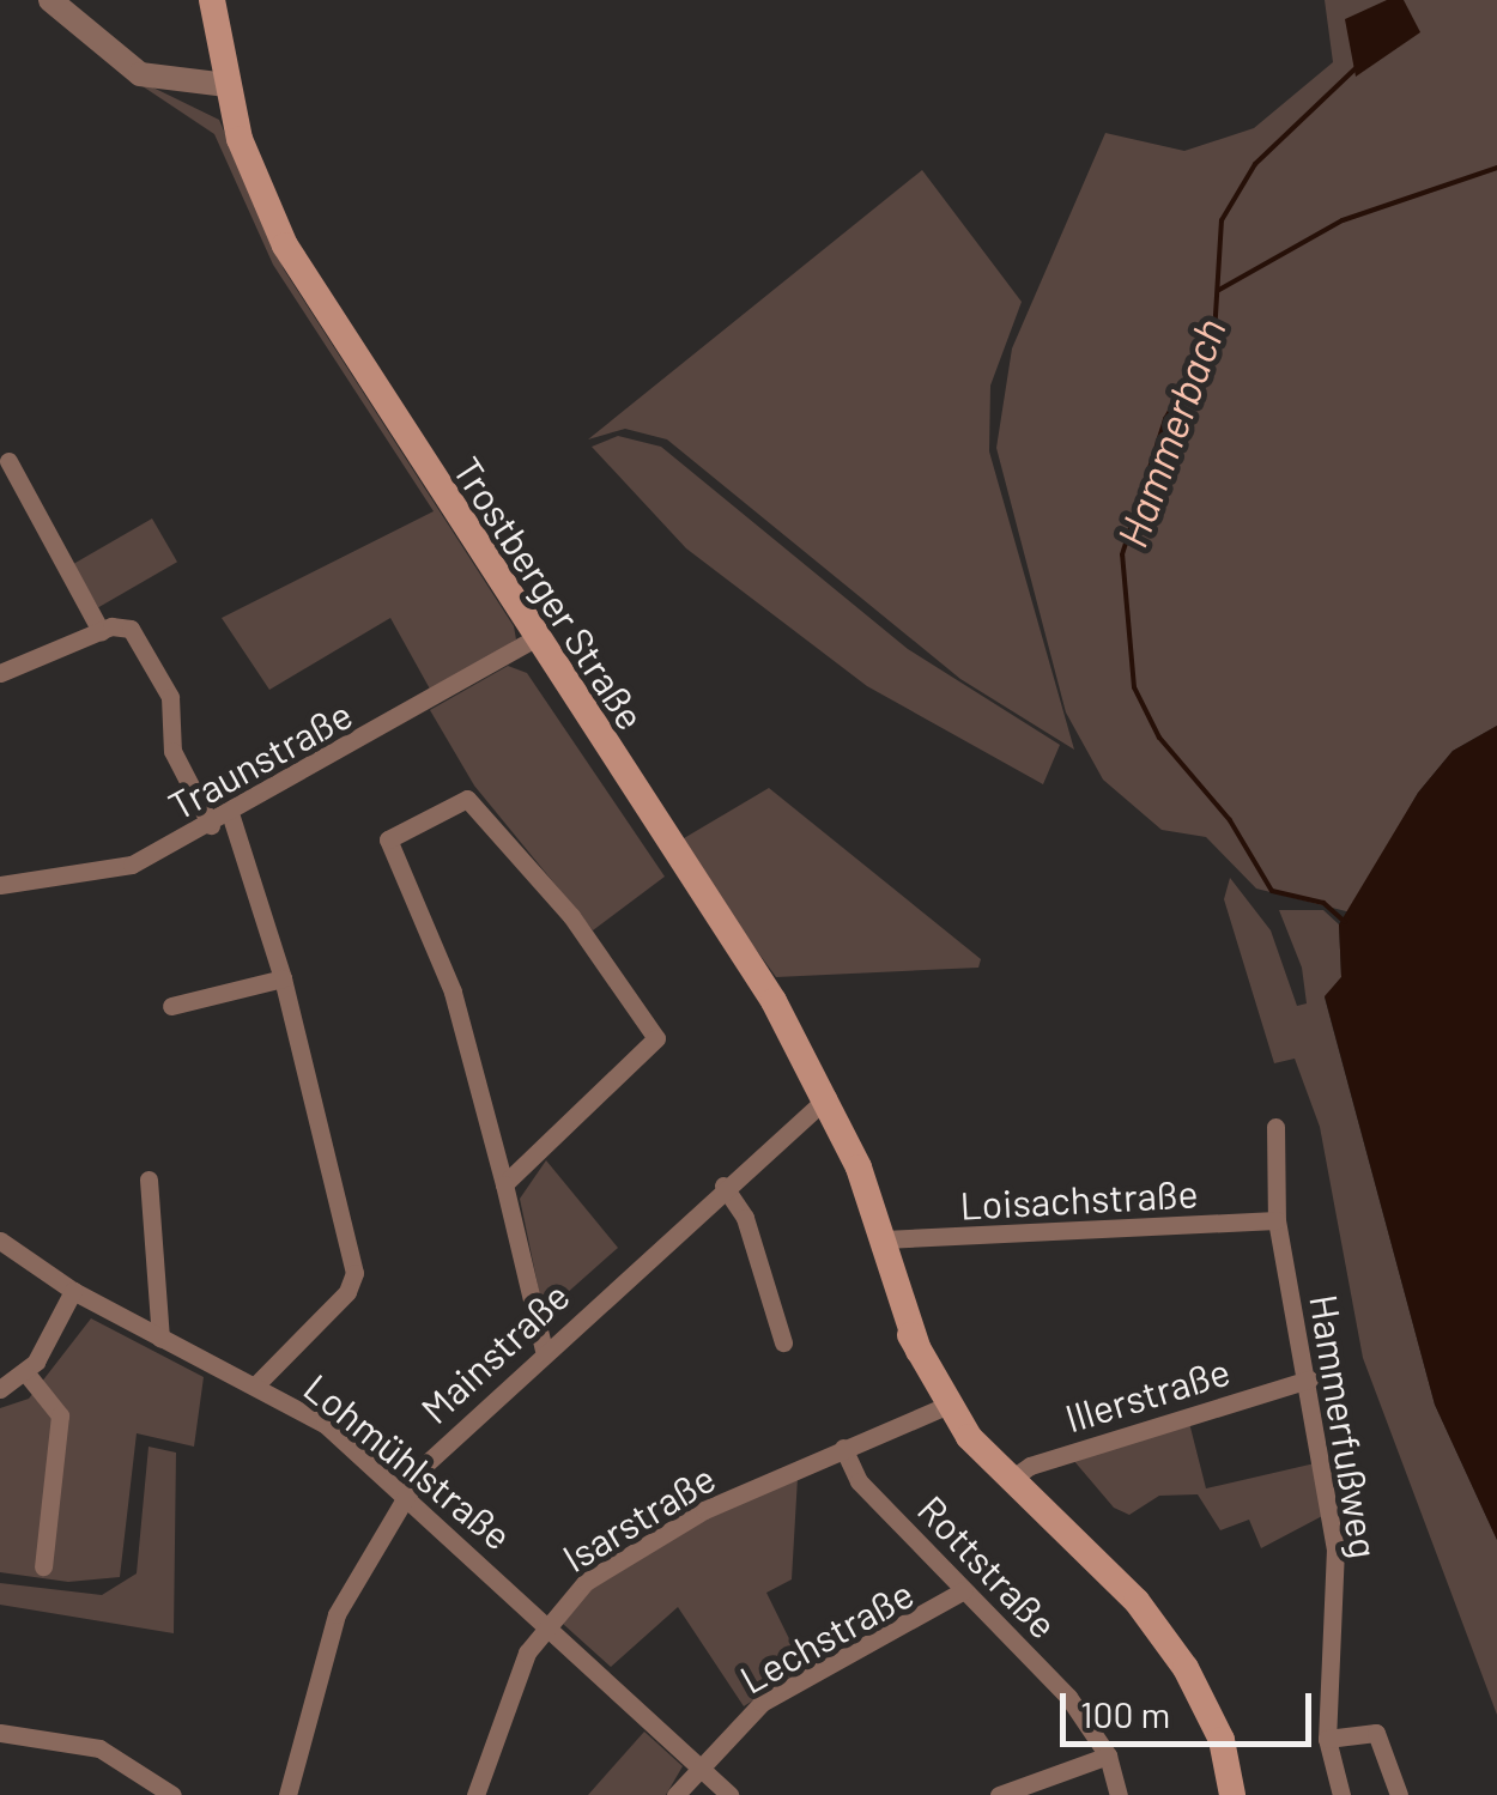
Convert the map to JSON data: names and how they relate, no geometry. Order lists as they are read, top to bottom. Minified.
{"streets":{"main road":["Trostberger Straße"],"street":["Traunstraße","Loisachstraße","Mainstraße","Illerstraße","Hammerfußweg","Lohmühlstraße","Isarstraße","Rottstraße","Lechstraße"]},"crossings":[["Trostberger Straße","Traunstraße"],["Trostberger Straße","Loisachstraße"],["Trostberger Straße","Mainstraße"],["Trostberger Straße","Illerstraße"],["Trostberger Straße","Isarstraße"],["Loisachstraße","Hammerfußweg"],["Mainstraße","Lohmühlstraße"],["Illerstraße","Hammerfußweg"],["Lohmühlstraße","Isarstraße"],["Lohmühlstraße","Lechstraße"],["Isarstraße","Rottstraße"],["Rottstraße","Lechstraße"]],"water":["Hammerbach"],"scale_bar":"100 m"}
